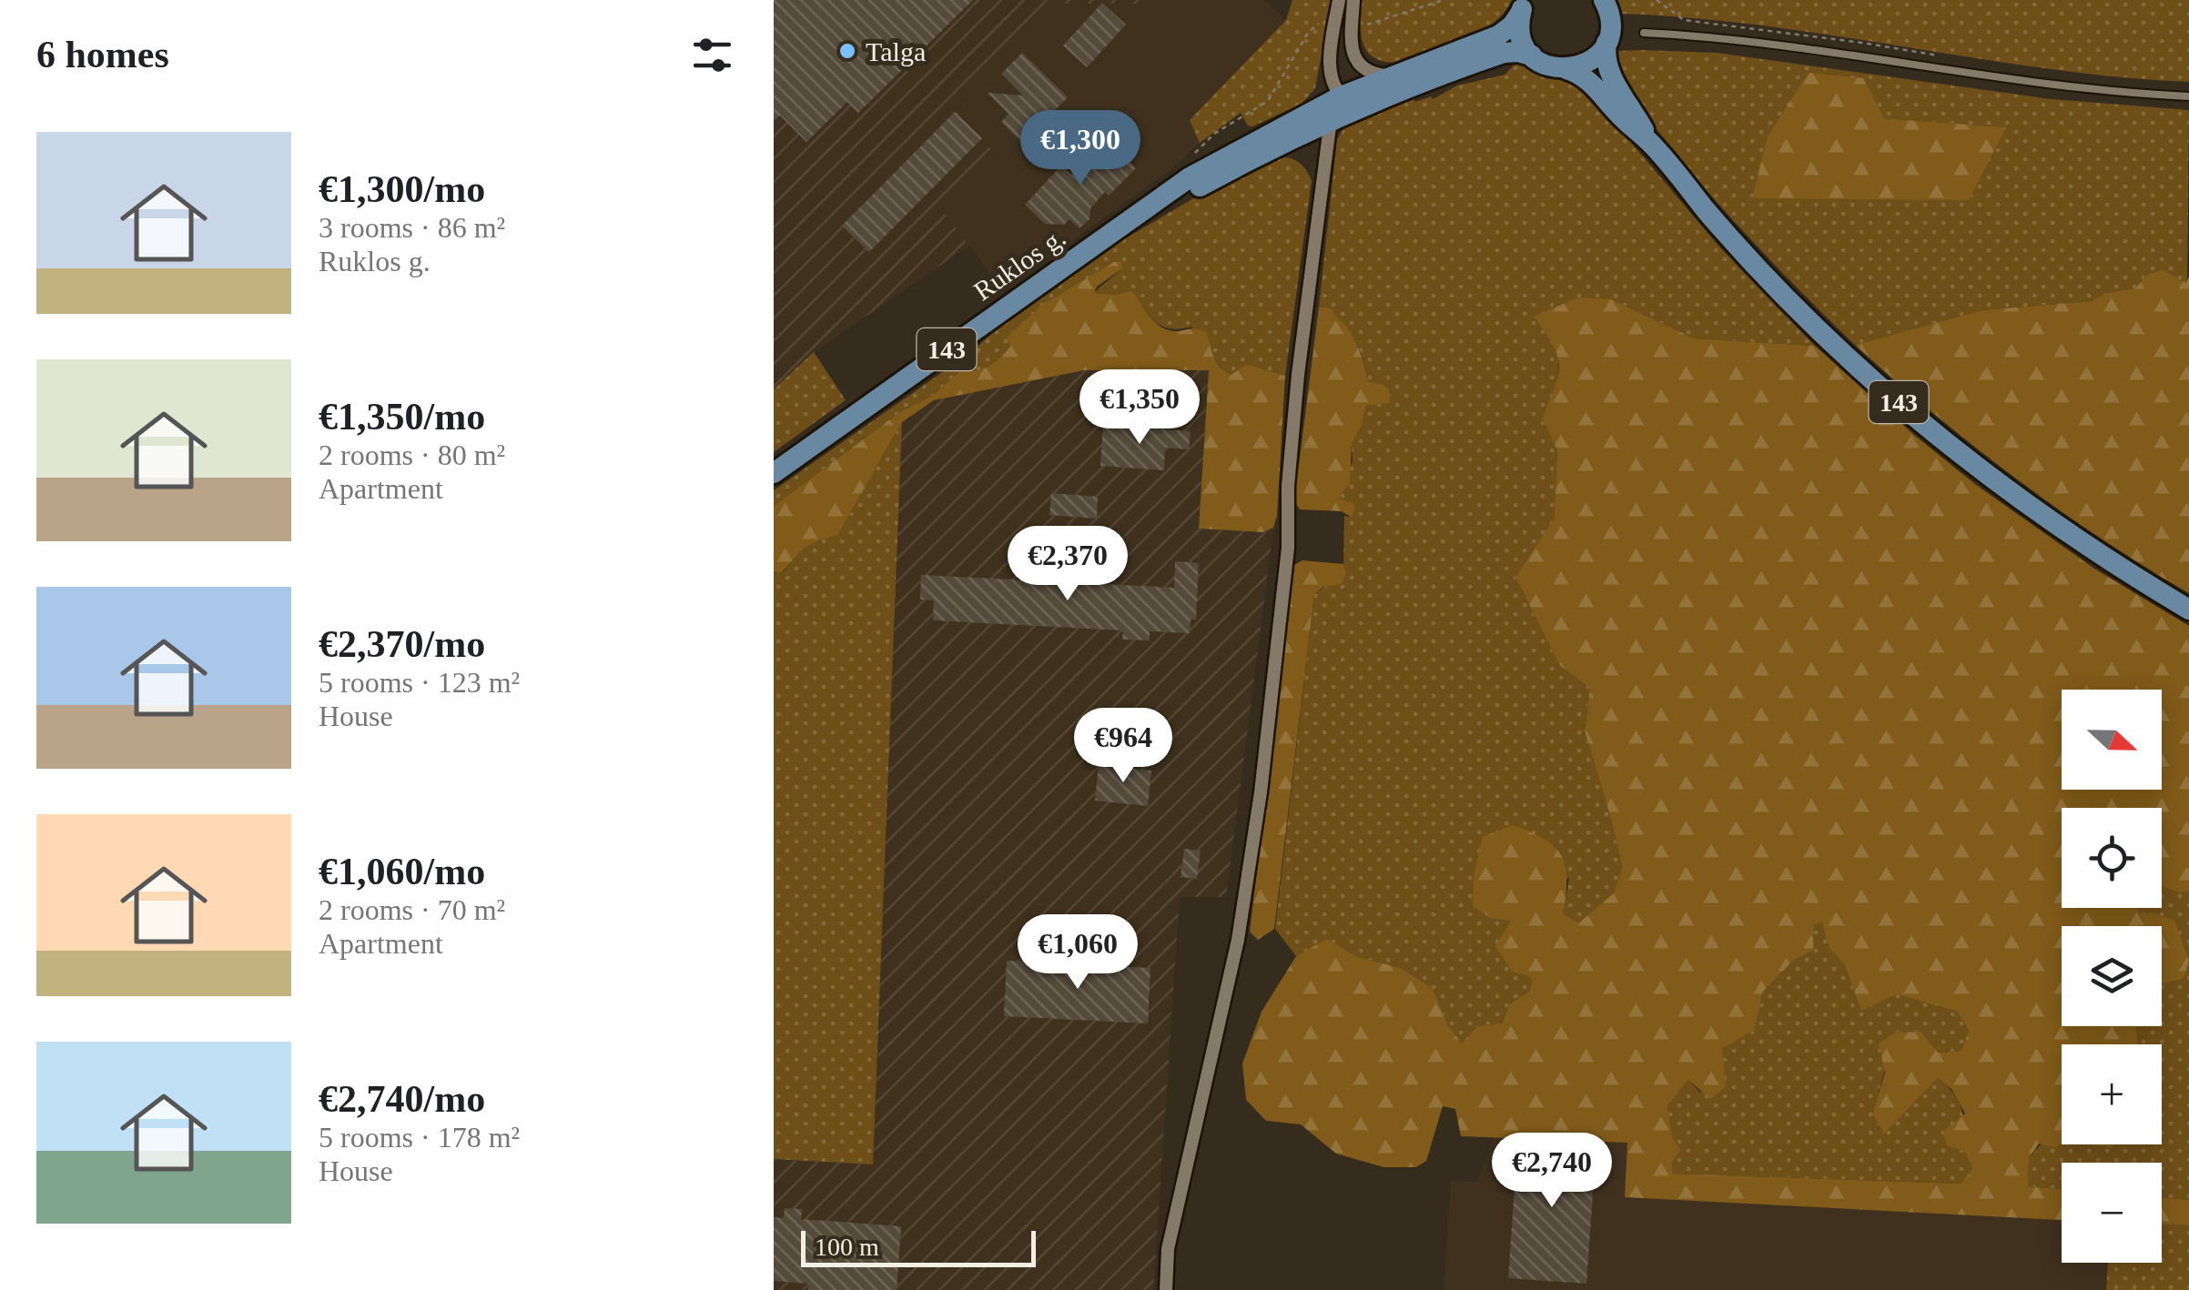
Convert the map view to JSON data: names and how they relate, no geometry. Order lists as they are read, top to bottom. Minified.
{"streets":{"main road":["Ruklos g.","143"]},"crossings":[["Ruklos g.","143"]],"places":["Talga"],"scale_bar":"100 m","north":"right","page":{"heading":"6 homes","list":[{"name":"€1,300/mo","note":"3 rooms · 86 m² · Ruklos g."},{"name":"€1,350/mo","note":"2 rooms · 80 m² · Apartment"},{"name":"€2,370/mo","note":"5 rooms · 123 m² · House"},{"name":"€1,060/mo","note":"2 rooms · 70 m² · Apartment"},{"name":"€2,740/mo","note":"5 rooms · 178 m² · House"}],"price":["€1,300","€1,350","€2,370","€964","€1,060","€2,740"],"map_buttons":["+","−"],"scale":"100 m"}}
